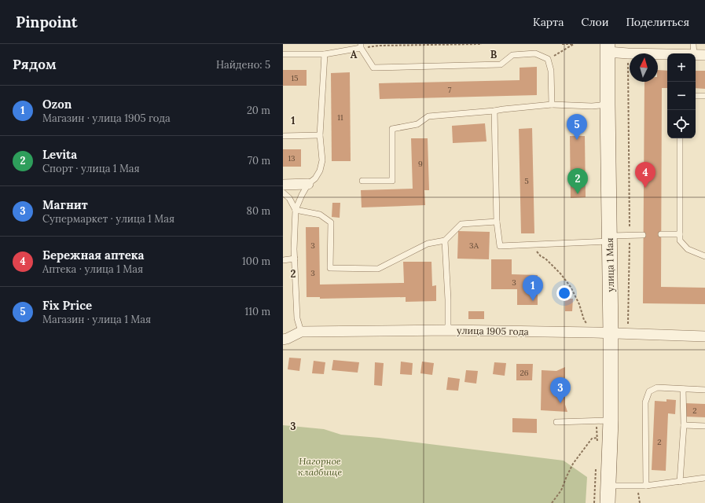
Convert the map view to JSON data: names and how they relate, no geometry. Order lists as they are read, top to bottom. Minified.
{"streets":{"main road":["улица 1 Мая"],"street":["улица 1905 года"]},"crossings":[["улица 1 Мая","улица 1905 года"]],"parks":["Нагорное кладбище"],"house_numbers":["15","7","11","13","9","5","3","3А","3","3","26","2","2"],"north":"top","page":{"header":"Pinpoint","nav":["Карта","Слои","Поделиться"],"heading":["Рядом","Найдено: 5"],"map_buttons":["+","−"],"list":[{"mark":"1","name":"Ozon","note":"Магазин · улица 1905 года","value":"20 m"},{"mark":"2","name":"Levita","note":"Спорт · улица 1 Мая","value":"70 m"},{"mark":"3","name":"Магнит","note":"Супермаркет · улица 1 Мая","value":"80 m"},{"mark":"4","name":"Бережная аптека","note":"Аптека · улица 1 Мая","value":"100 m"},{"mark":"5","name":"Fix Price","note":"Магазин · улица 1 Мая","value":"110 m"}],"pins":["5","4","2","1","3"]},"grid":{"columns":["A","B"],"rows":["1","2","3"]}}
